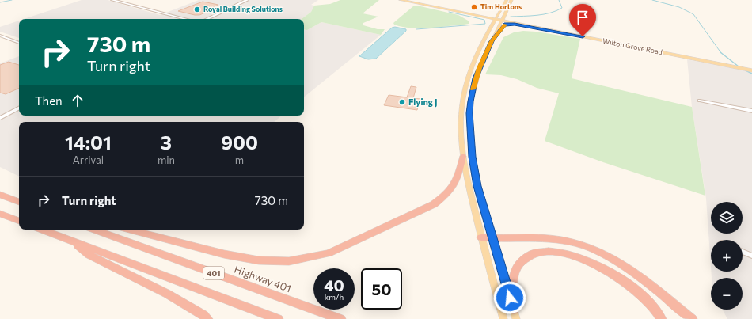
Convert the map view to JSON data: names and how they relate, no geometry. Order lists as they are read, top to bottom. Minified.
{"streets":{"highway":["401","Highway 401"],"main road":["Wilton Grove Road"]},"places":["Tim Hortons","Royal Building Solutions","Flying J"],"page":{"turn":["730 m","Turn right"],"then":"Then","eta":["14:01","Arrival","3","min","900","m"],"list":[{"name":"Turn right","value":"730 m"}],"map_buttons":["+","−"],"speed":"40 km/h","limit":"50"}}
